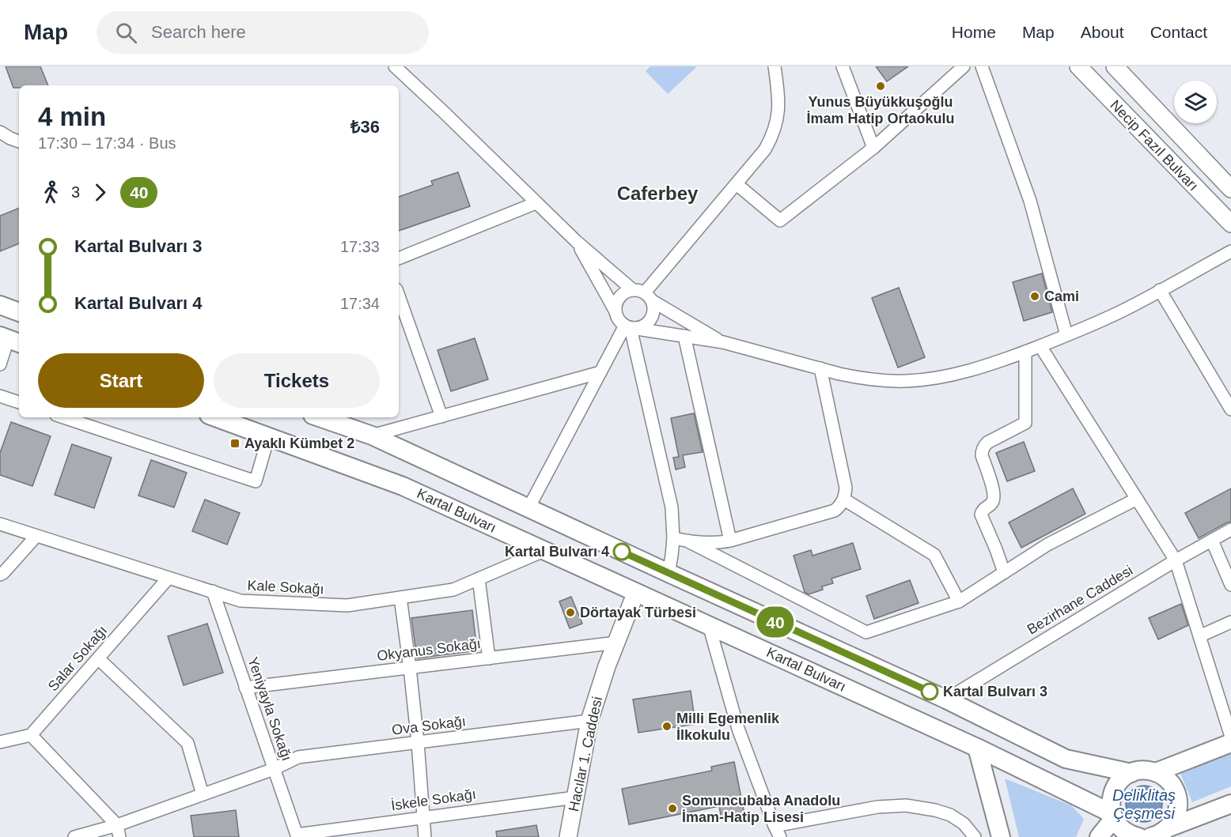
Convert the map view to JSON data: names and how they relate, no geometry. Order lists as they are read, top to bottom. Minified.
{"streets":{"main road":["Kartal Bulvarı"],"street":["Necip Fazıl Bulvarı","Kale Sokağı","Bezirhane Caddesi","Okyanus Sokağı","Salar Sokağı","Yeniyayla Sokağı","Ova Sokağı","Hacılar 1. Caddesi","İskele Sokağı"]},"crossings":[["Kartal Bulvarı","Kale Sokağı"],["Kartal Bulvarı","Hacılar 1. Caddesi"],["Kale Sokağı","Salar Sokağı"],["Kale Sokağı","Yeniyayla Sokağı"],["Okyanus Sokağı","Yeniyayla Sokağı"],["Okyanus Sokağı","Hacılar 1. Caddesi"],["Yeniyayla Sokağı","Ova Sokağı"],["Yeniyayla Sokağı","İskele Sokağı"],["Ova Sokağı","Hacılar 1. Caddesi"],["Hacılar 1. Caddesi","İskele Sokağı"]],"districts":["Caferbey"],"water":["Deliklitaş Çeşmesi"],"places":{"other":["Yunus Büyükkuşoğlu İmam Hatip Ortaokulu","Cami","Kartal Bulvarı 4","Dörtayak Türbesi","Kartal Bulvarı 3","Milli Egemenlik İlkokulu","Somuncubaba Anadolu İmam-Hatip Lisesi"],"transit":["Ayaklı Kümbet 2"]},"lines":["bus line 40"],"page":{"header":"Map","search":"Search here","nav":["Home","Map","About","Contact"],"on_map":"40","heading":["4 min","17:30 – 17:34 · Bus","₺36"],"legs":["3","40"],"list":[{"name":"Kartal Bulvarı 3","value":"17:33"},{"name":"Kartal Bulvarı 4","value":"17:34"}],"buttons":["Start","Tickets"]}}
